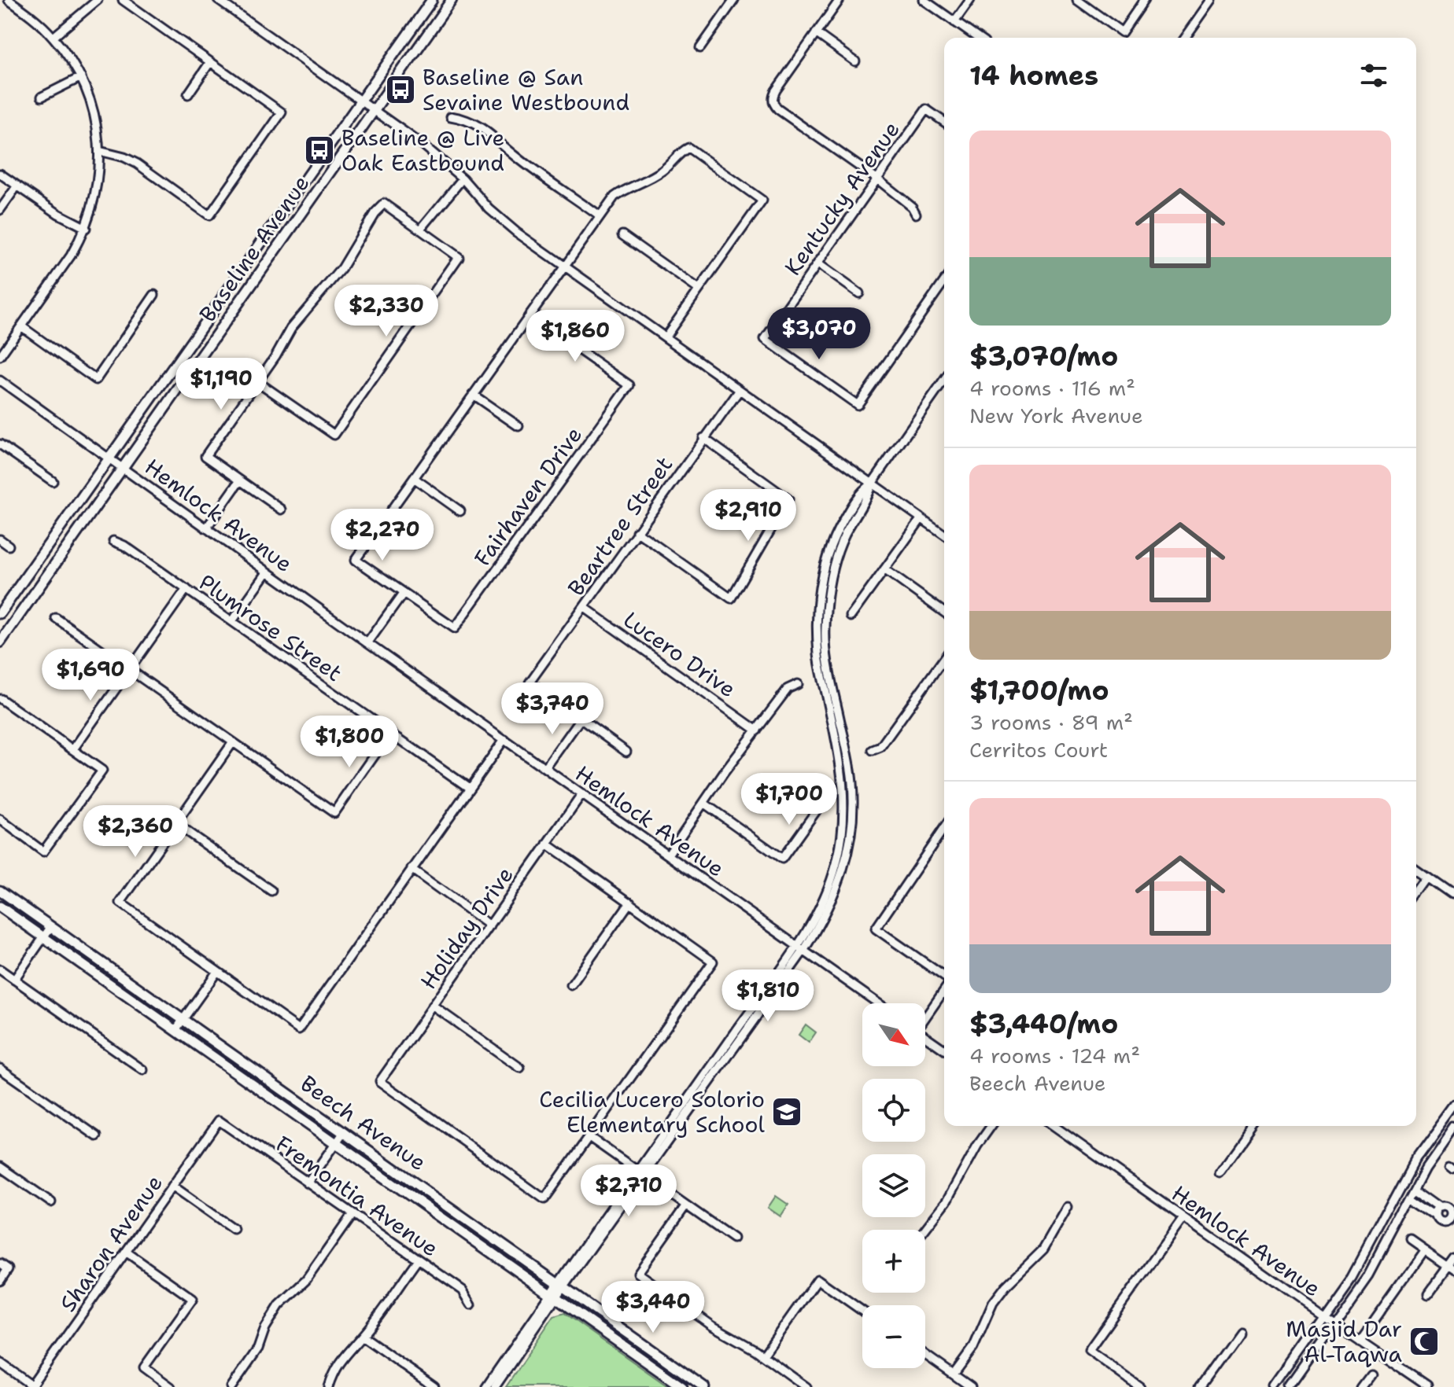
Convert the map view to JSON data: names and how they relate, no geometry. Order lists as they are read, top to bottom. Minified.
{"streets":{"main road":["Baseline Avenue","Beech Avenue"],"street":["Kentucky Avenue","Fairhaven Drive","Hemlock Avenue","Beartree Street","Plumrose Street","Lucero Drive","Holiday Drive","Fremontia Avenue","Sharon Avenue"]},"crossings":[["Baseline Avenue","Hemlock Avenue"],["Hemlock Avenue","Holiday Drive"],["Beartree Street","Lucero Drive"],["Fremontia Avenue","Sharon Avenue"]],"places":{"bus stop":["Baseline @ San Sevaine Westbound","Baseline @ Live Oak Eastbound"],"school or university":["Cecilia Lucero Solorio Elementary School"],"mosque":["Masjid Dar Al-Taqwa"]},"north":"bottom right","page":{"heading":"14 homes","list":[{"name":"$3,070/mo","note":"4 rooms · 116 m² · New York Avenue"},{"name":"$1,700/mo","note":"3 rooms · 89 m² · Cerritos Court"},{"name":"$3,440/mo","note":"4 rooms · 124 m² · Beech Avenue"}],"price":["$2,330","$3,070","$1,860","$1,190","$2,910","$2,270","$1,690","$3,740","$1,800","$1,700","$2,360","$1,810","$2,710","$3,440"],"map_buttons":["+","−"]}}
